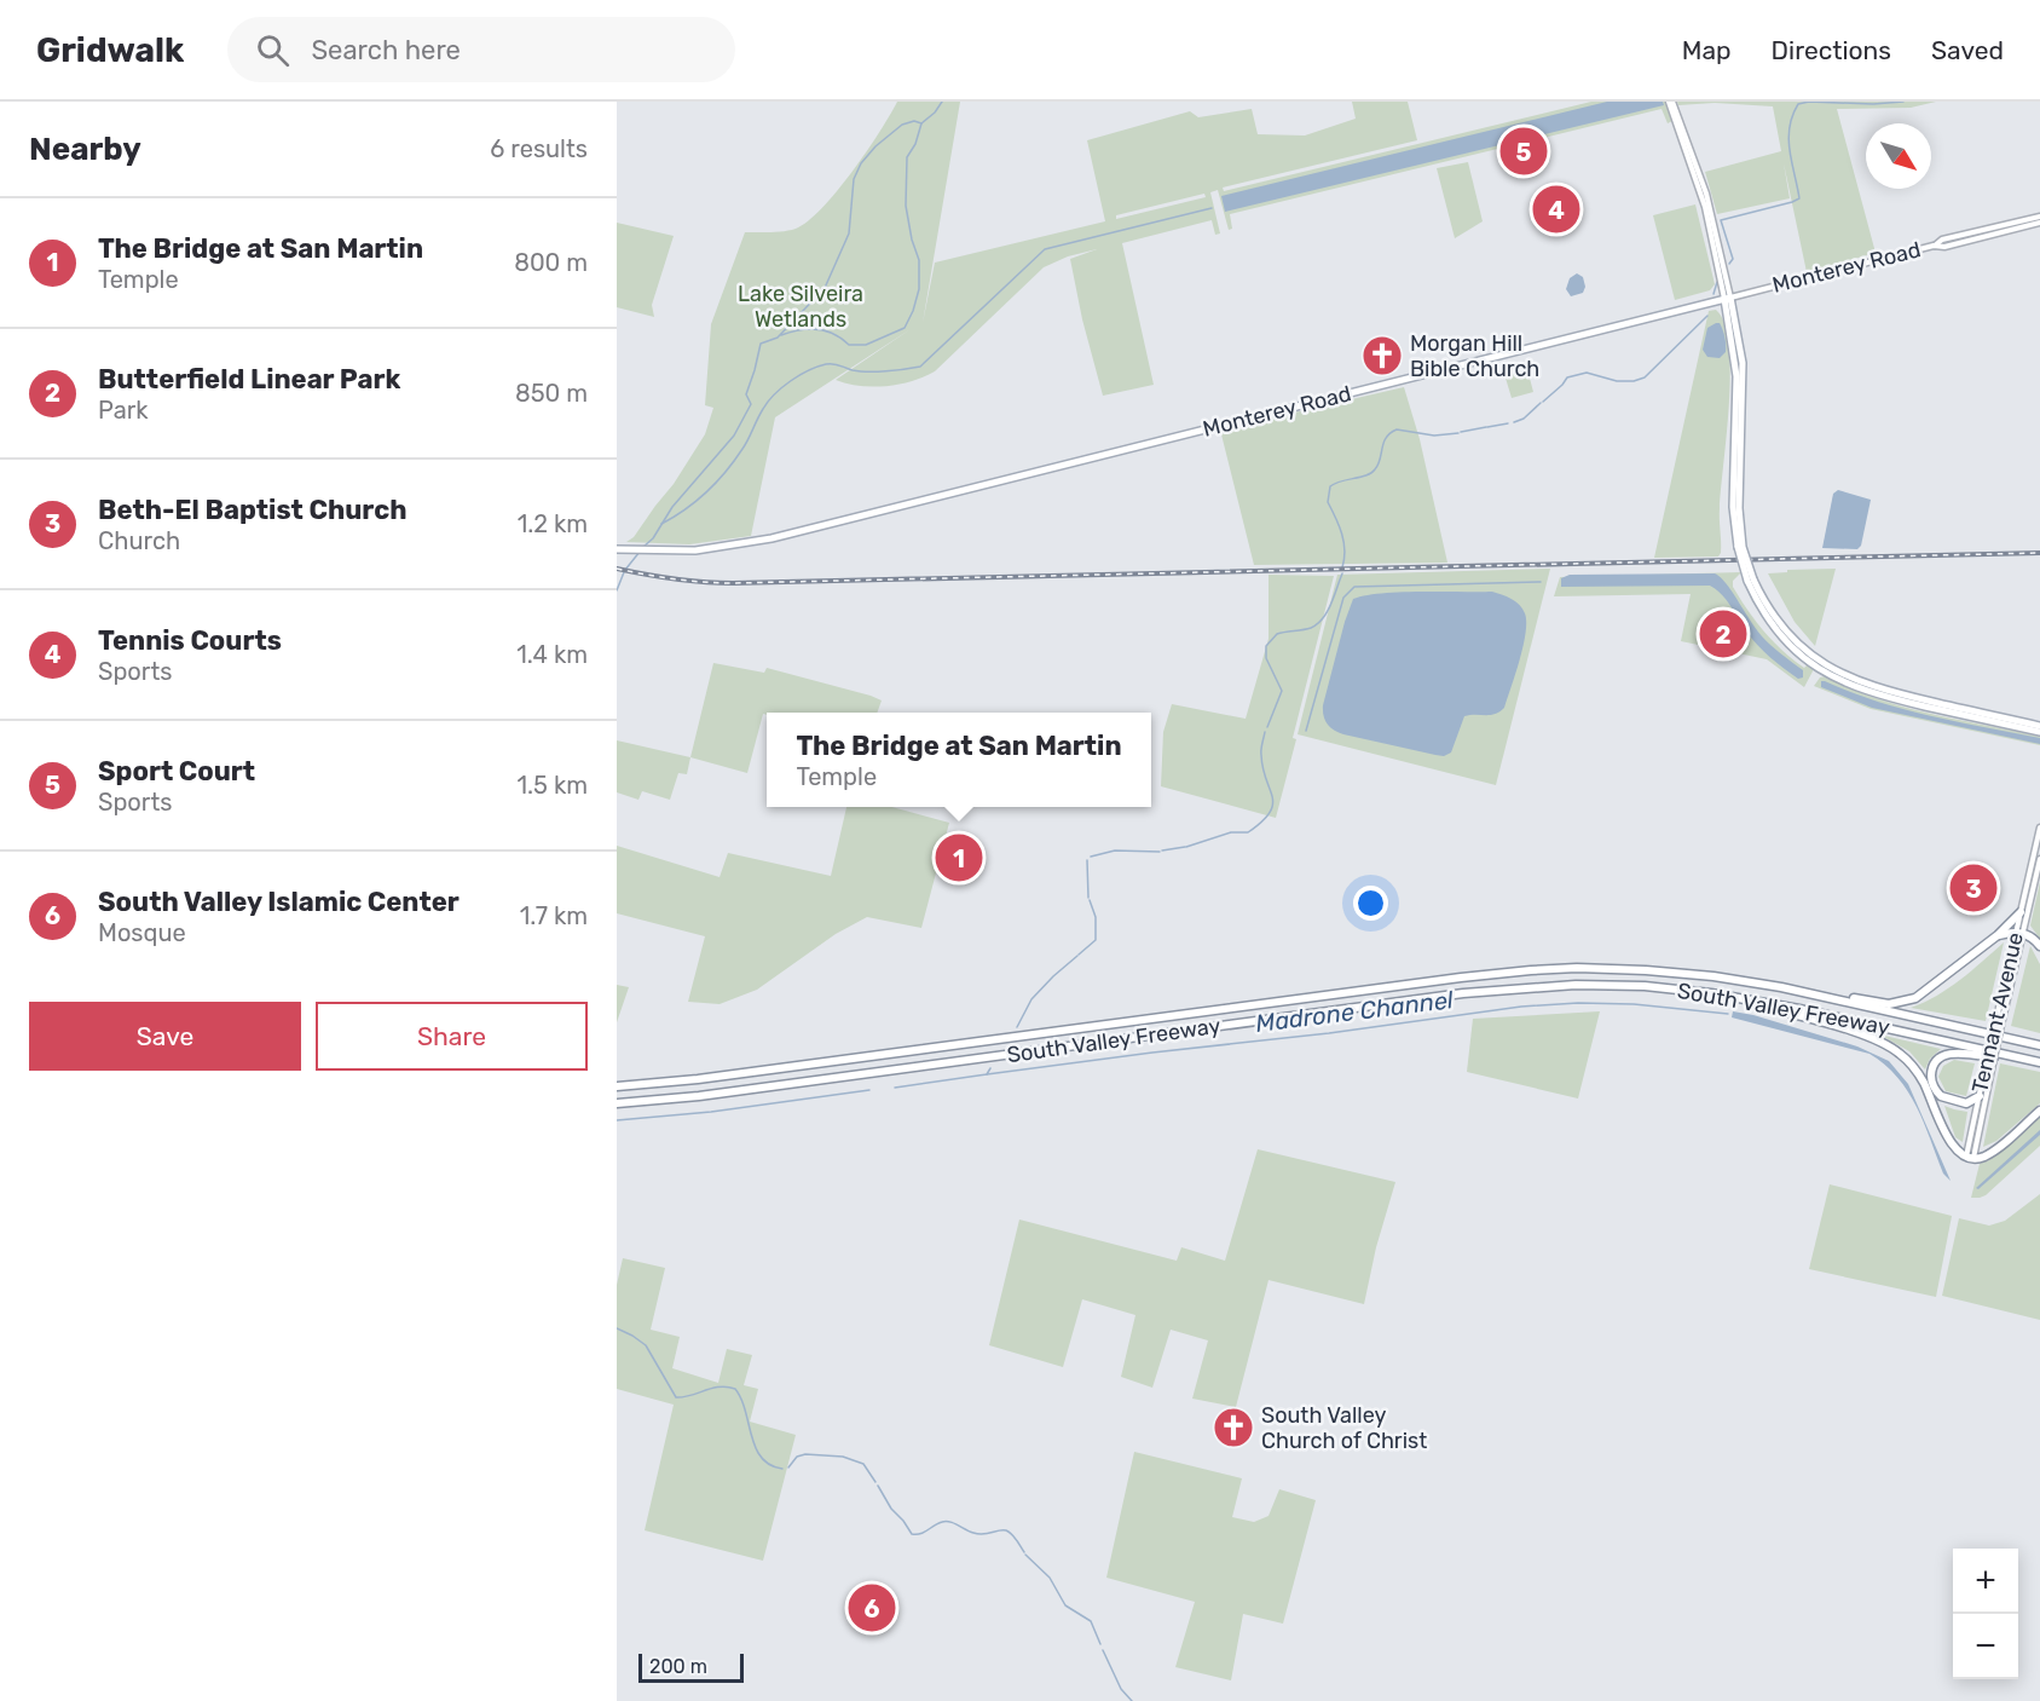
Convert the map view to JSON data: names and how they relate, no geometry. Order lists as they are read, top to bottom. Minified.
{"streets":{"highway":["South Valley Freeway"],"main road":["Monterey Road","Tennant Avenue"]},"water":["Madrone Channel"],"parks":["Lake Silveira Wetlands"],"places":{"church":["Morgan Hill Bible Church","South Valley Church of Christ"]},"scale_bar":"200 m","north":"bottom right","page":{"header":"Gridwalk","search":"Search here","nav":["Map","Directions","Saved"],"heading":["Nearby","6 results"],"pins":["5","4","2","1","3","6"],"list":[{"mark":"1","name":"The Bridge at San Martin","note":"Temple","value":"800 m"},{"mark":"2","name":"Butterfield Linear Park","note":"Park","value":"850 m"},{"mark":"3","name":"Beth-El Baptist Church","note":"Church","value":"1.2 km"},{"mark":"4","name":"Tennis Courts","note":"Sports","value":"1.4 km"},{"mark":"5","name":"Sport Court","note":"Sports","value":"1.5 km"},{"mark":"6","name":"South Valley Islamic Center","note":"Mosque","value":"1.7 km"}],"popup":["The Bridge at San Martin","Temple"],"buttons":["Save","Share"],"map_buttons":["+","−"],"scale":"200 m"}}
